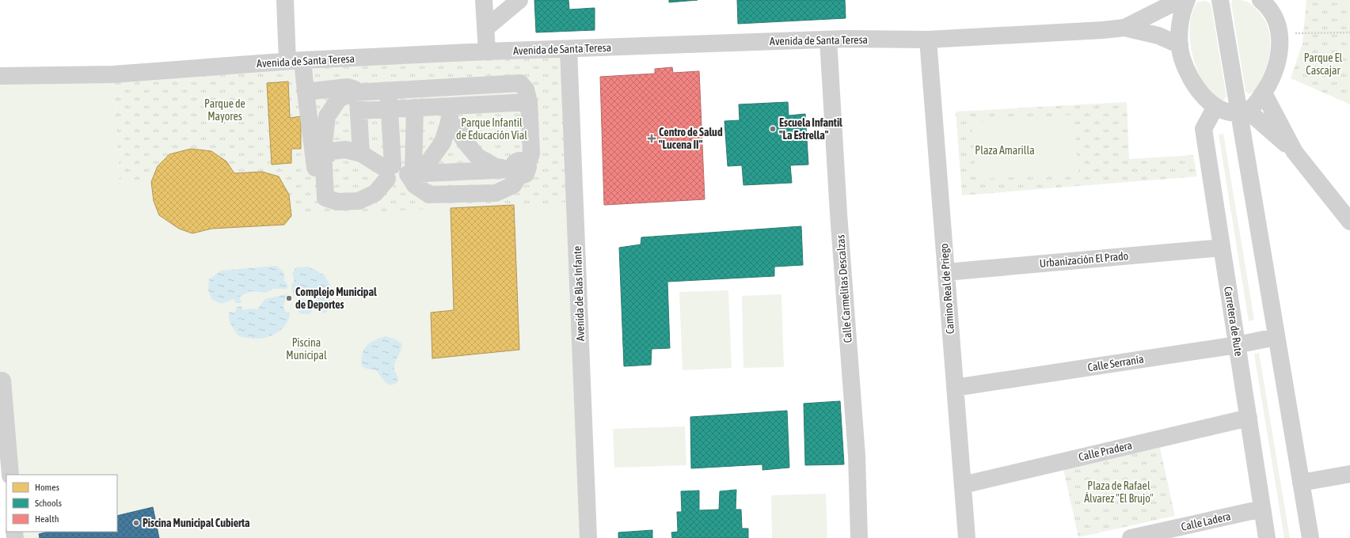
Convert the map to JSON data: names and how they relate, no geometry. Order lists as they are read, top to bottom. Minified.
{"streets":{"street":["Avenida de Santa Teresa","Urbanización El Prado","Calle Carmelitas Descalzas","Camino Real de Priego","Avenida de Blas Infante","Carretera de Rute","Calle Serranía","Calle Pradera","Calle Ladera"]},"crossings":[["Avenida de Santa Teresa","Calle Carmelitas Descalzas"],["Avenida de Santa Teresa","Camino Real de Priego"],["Avenida de Santa Teresa","Avenida de Blas Infante"],["Urbanización El Prado","Camino Real de Priego"],["Urbanización El Prado","Carretera de Rute"],["Camino Real de Priego","Calle Serranía"],["Camino Real de Priego","Calle Pradera"],["Carretera de Rute","Calle Serranía"],["Carretera de Rute","Calle Pradera"],["Carretera de Rute","Calle Ladera"]],"parks":["Parque El Cascajar","Parque de Mayores","Parque Infantil de Educación Vial","Plaza Amarilla","Piscina Municipal","Plaza de Rafael Álvarez \"El Brujo\""],"places":{"other":["Escuela Infantil \"La Estrella\"","Complejo Municipal de Deportes","Piscina Municipal Cubierta"],"health":["Centro de Salud \"Lucena II\""]},"legend":["Homes","Schools","Health"]}
